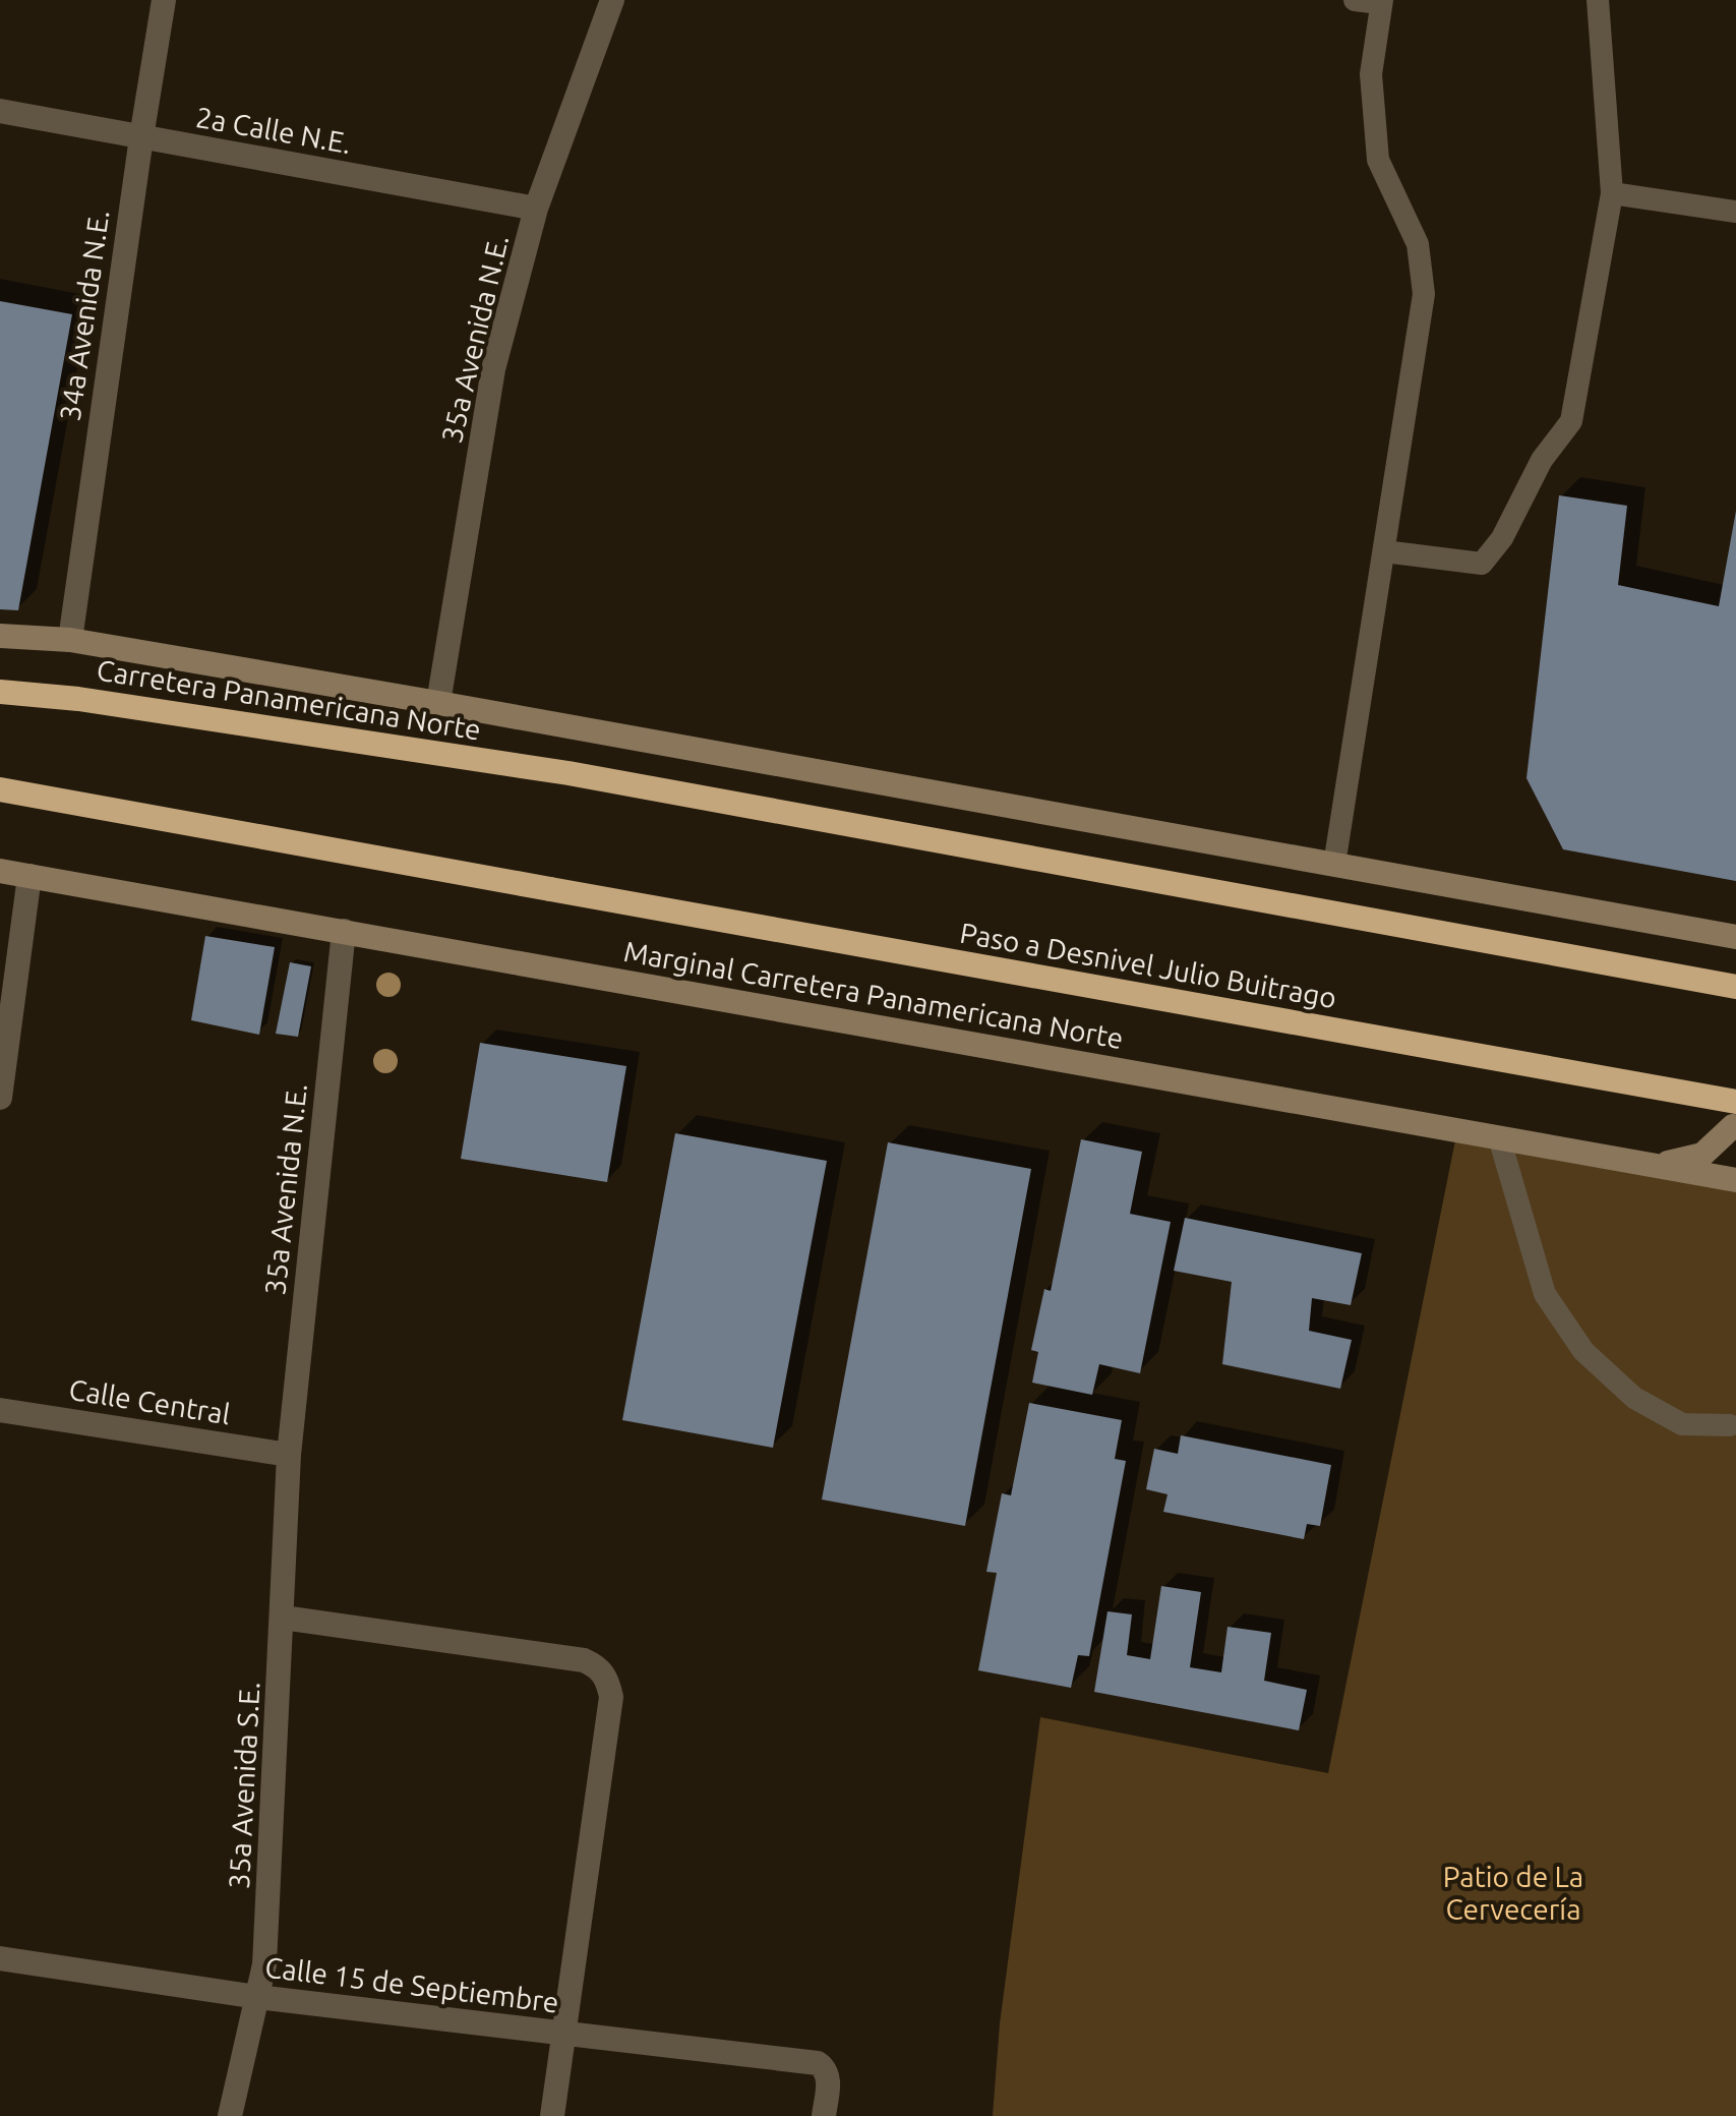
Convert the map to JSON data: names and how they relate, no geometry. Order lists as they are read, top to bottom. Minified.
{"streets":{"highway":["Carretera Panamericana Norte","Paso a Desnivel Julio Buitrago"],"street":["2a Calle N.E.","34a Avenida N.E.","35a Avenida N.E.","Marginal Carretera Panamericana Norte","Calle Central","35a Avenida S.E.","Calle 15 de Septiembre"]},"crossings":[["2a Calle N.E.","34a Avenida N.E."],["2a Calle N.E.","35a Avenida N.E."],["35a Avenida N.E.","Marginal Carretera Panamericana Norte"],["35a Avenida N.E.","Calle Central"],["35a Avenida N.E.","35a Avenida S.E."],["Calle Central","35a Avenida S.E."],["35a Avenida S.E.","Calle 15 de Septiembre"]],"parks":["Patio de La Cervecería"]}
